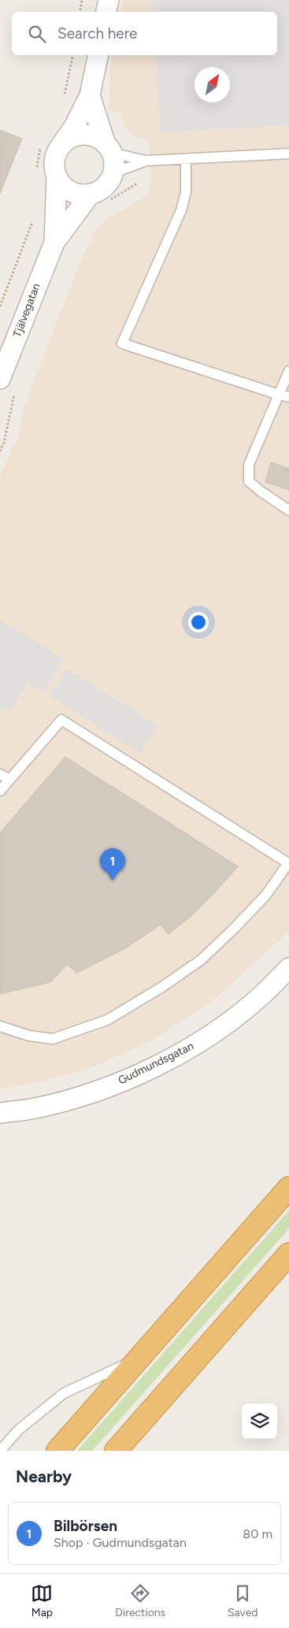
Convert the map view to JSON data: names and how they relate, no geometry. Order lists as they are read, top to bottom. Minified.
{"streets":{"street":["Tjälvegatan","Gudmundsgatan"]},"north":"top right","page":{"search":"Search here","pins":"1","heading":"Nearby","list":[{"mark":"1","name":"Bilbörsen","note":"Shop · Gudmundsgatan","value":"80 m"}],"nav":["Map","Directions","Saved"]}}
